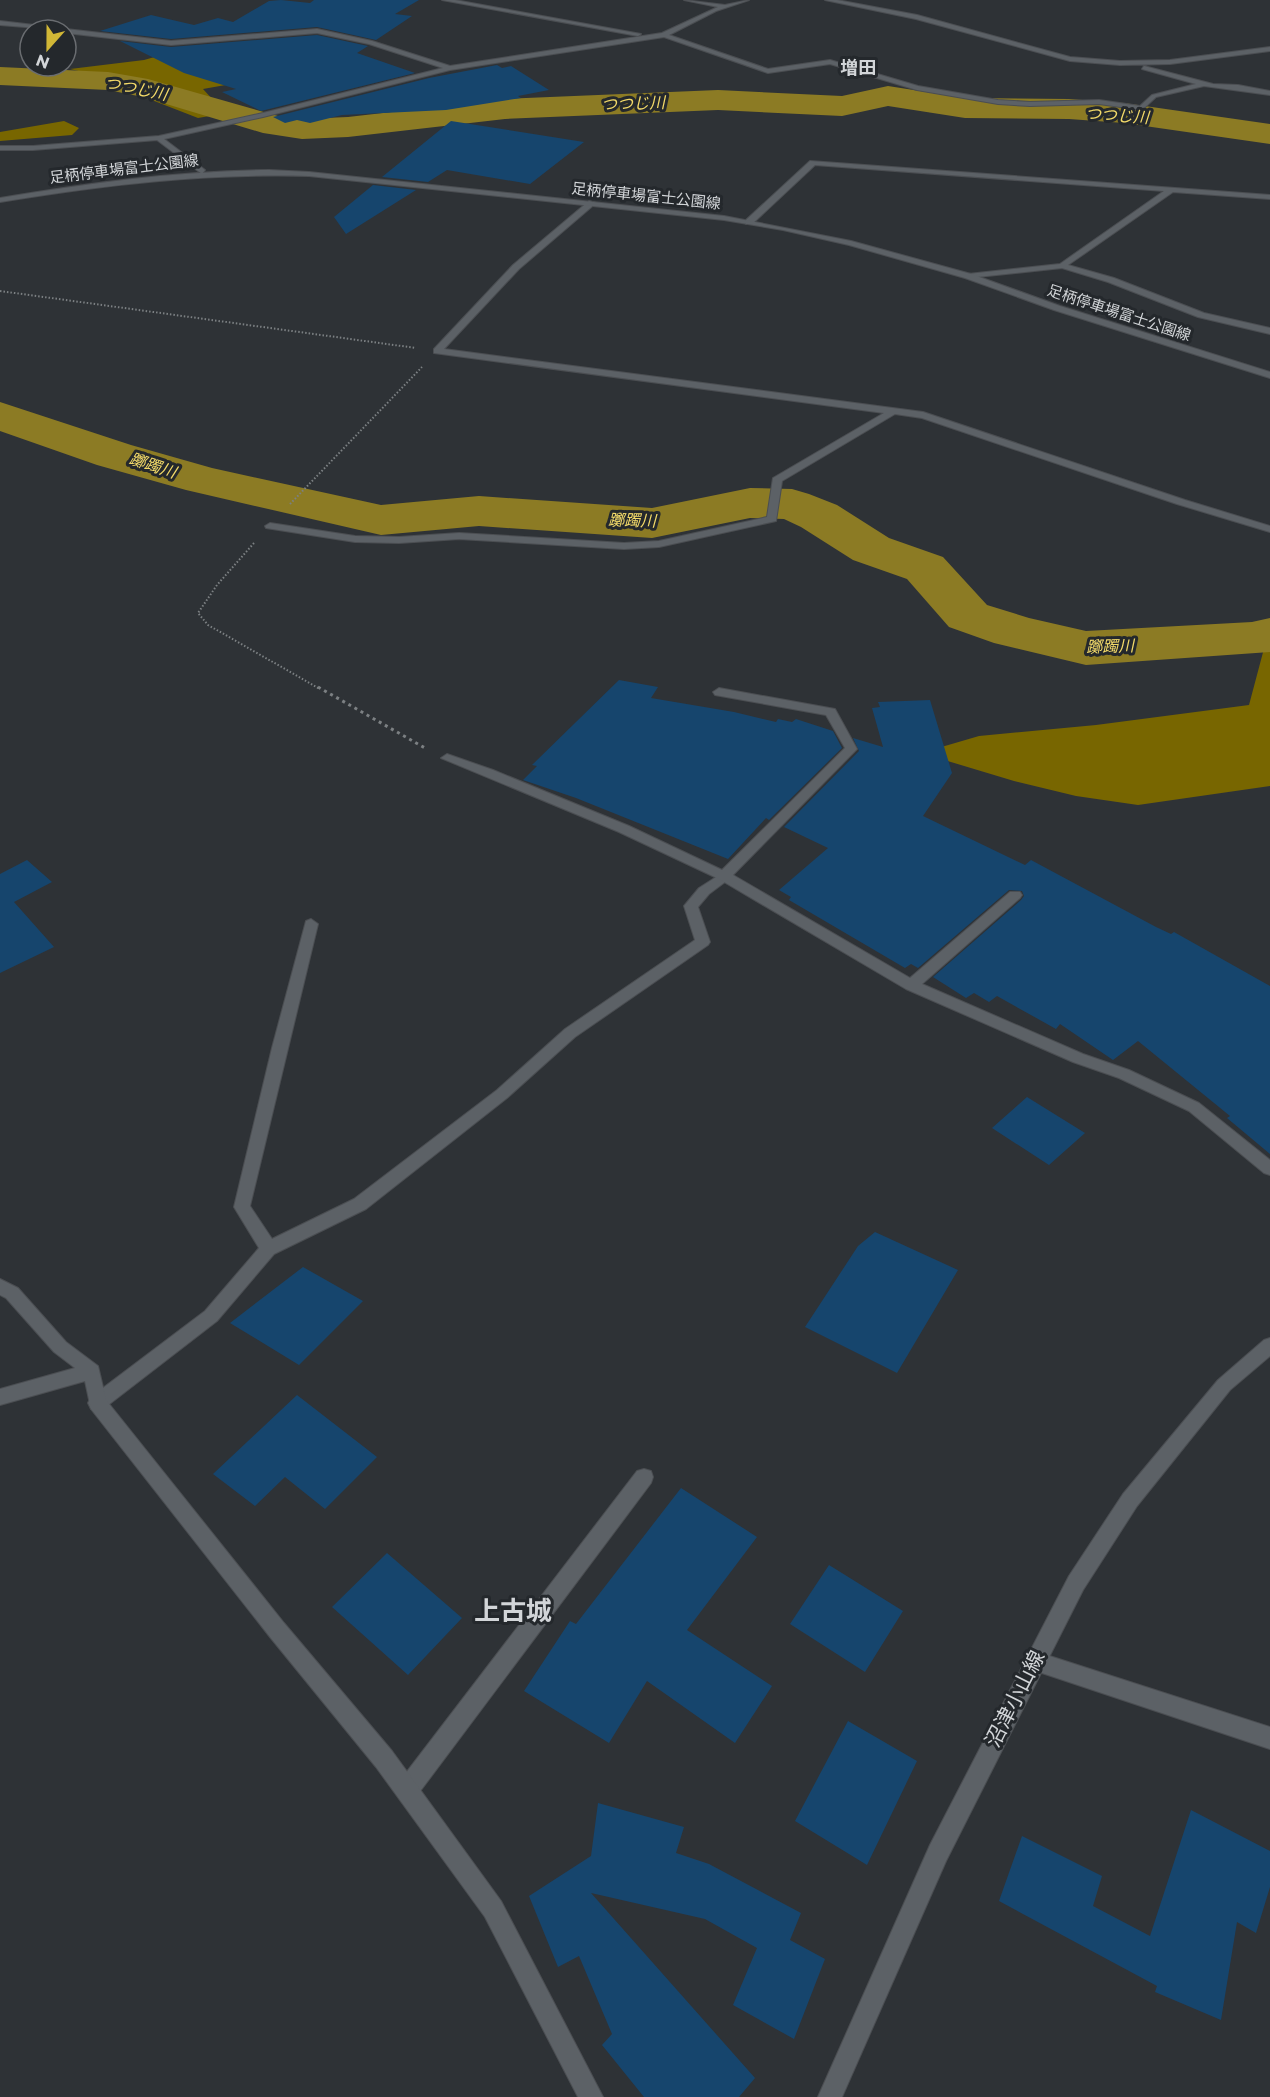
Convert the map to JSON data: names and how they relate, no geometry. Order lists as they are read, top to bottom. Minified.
{"streets":{"street":["足柄停車場富士公園線","沼津小山線"]},"districts":["増田","上古城"],"water":["つつじ川","躑躅川"],"north":"bottom"}
